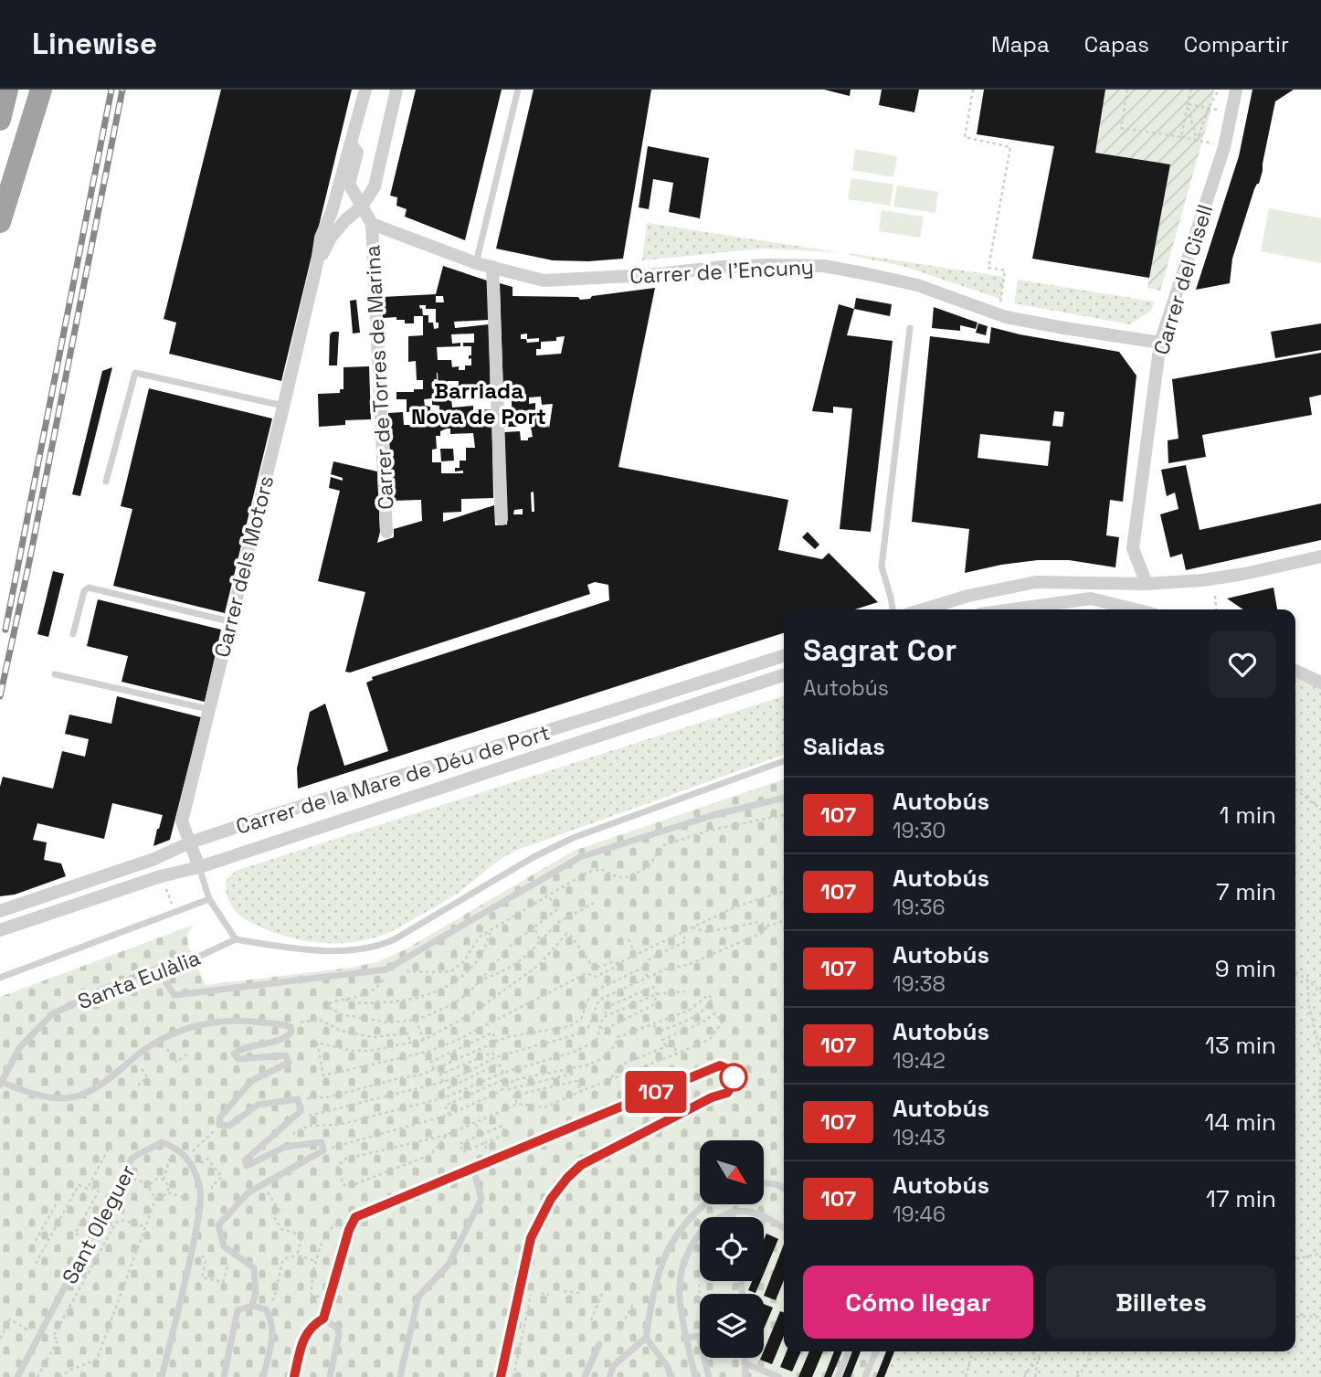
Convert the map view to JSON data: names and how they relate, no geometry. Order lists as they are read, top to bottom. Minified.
{"streets":{"street":["Carrer de l'Encuny","Carrer del Cisell","Carrer de Torres de Marina","Carrer dels Motors","Carrer de la Mare de Déu de Port"],"lane":["Santa Eulàlia","Sant Oleguer"]},"crossings":[["Carrer de l'Encuny","Carrer del Cisell"],["Carrer de l'Encuny","Carrer de Torres de Marina"],["Carrer dels Motors","Carrer de la Mare de Déu de Port"]],"districts":["Barriada Nova de Port"],"lines":["bus line 107"],"north":"bottom right","page":{"header":"Linewise","nav":["Mapa","Capas","Compartir"],"on_map":"107","heading":[["Sagrat Cor","Autobús"],"Salidas"],"list":[{"mark":"107","name":"Autobús","note":"19:30","value":"1 min"},{"mark":"107","name":"Autobús","note":"19:36","value":"7 min"},{"mark":"107","name":"Autobús","note":"19:38","value":"9 min"},{"mark":"107","name":"Autobús","note":"19:42","value":"13 min"},{"mark":"107","name":"Autobús","note":"19:43","value":"14 min"},{"mark":"107","name":"Autobús","note":"19:46","value":"17 min"}],"buttons":["Cómo llegar","Billetes"]}}
